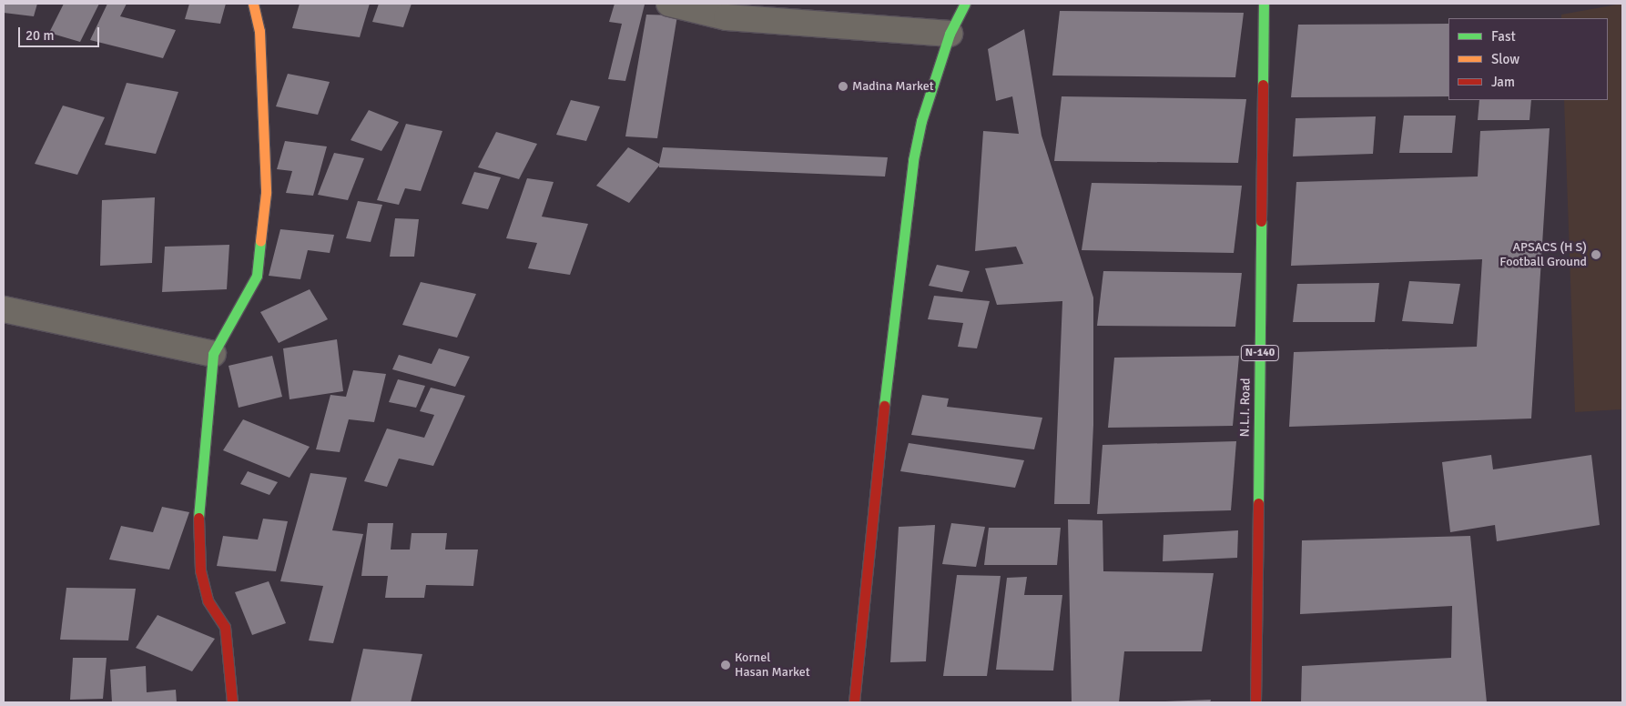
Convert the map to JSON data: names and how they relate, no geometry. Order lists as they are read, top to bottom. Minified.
{"streets":{"main road":["N-140","N.L.I. Road"]},"places":["Madina Market","APSACS (H S) Football Ground","Kornel Hasan Market"],"legend":["Fast","Slow","Jam"],"scale_bar":"20 m"}
